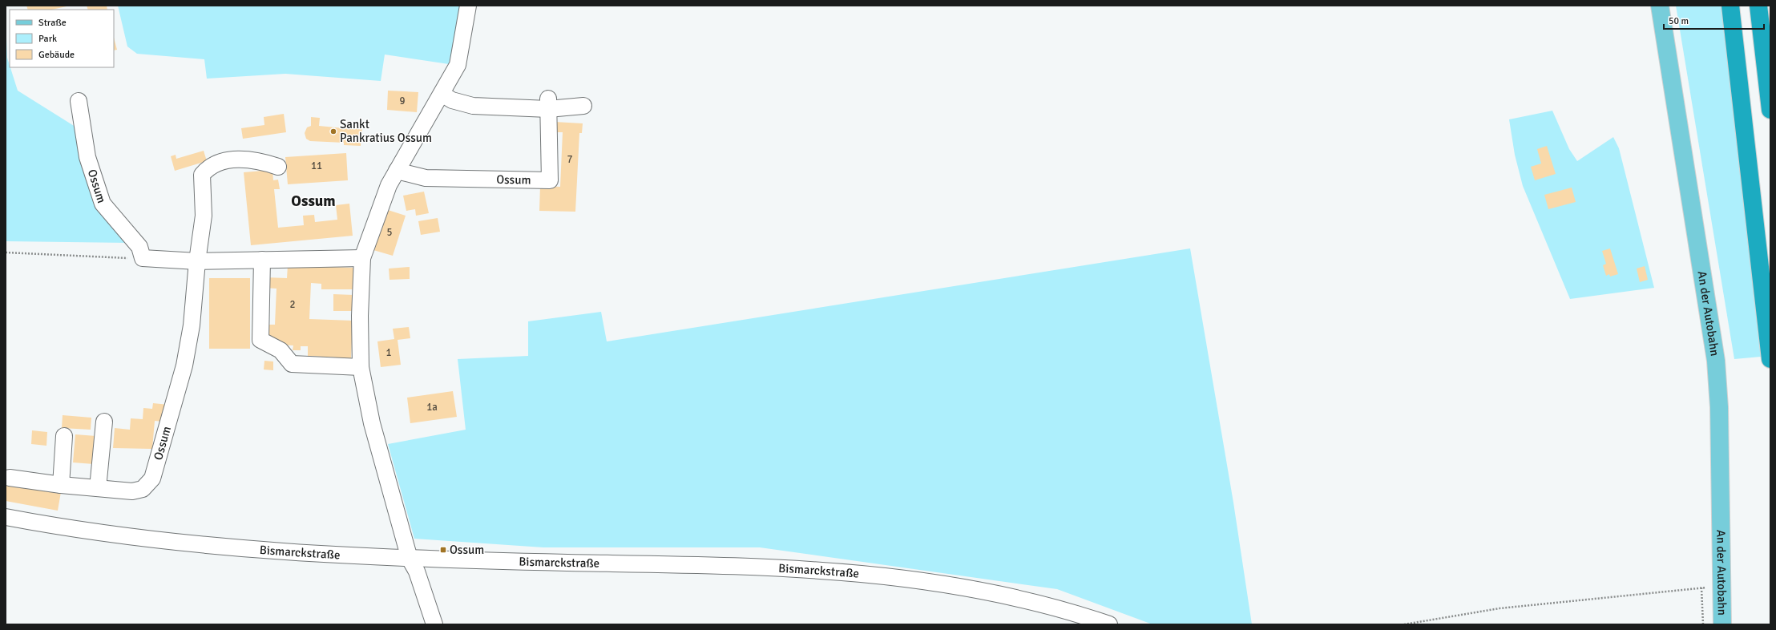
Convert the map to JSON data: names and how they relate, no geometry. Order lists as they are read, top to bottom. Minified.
{"streets":{"main road":["An der Autobahn"],"street":["Ossum","Bismarckstraße"]},"districts":["Ossum"],"places":{"other":["Sankt Pankratius Ossum"],"transit":["Ossum"]},"house_numbers":["9","7","11","5","2","1","1a"],"legend":["Straße","Park","Gebäude"],"scale_bar":"50 m"}
